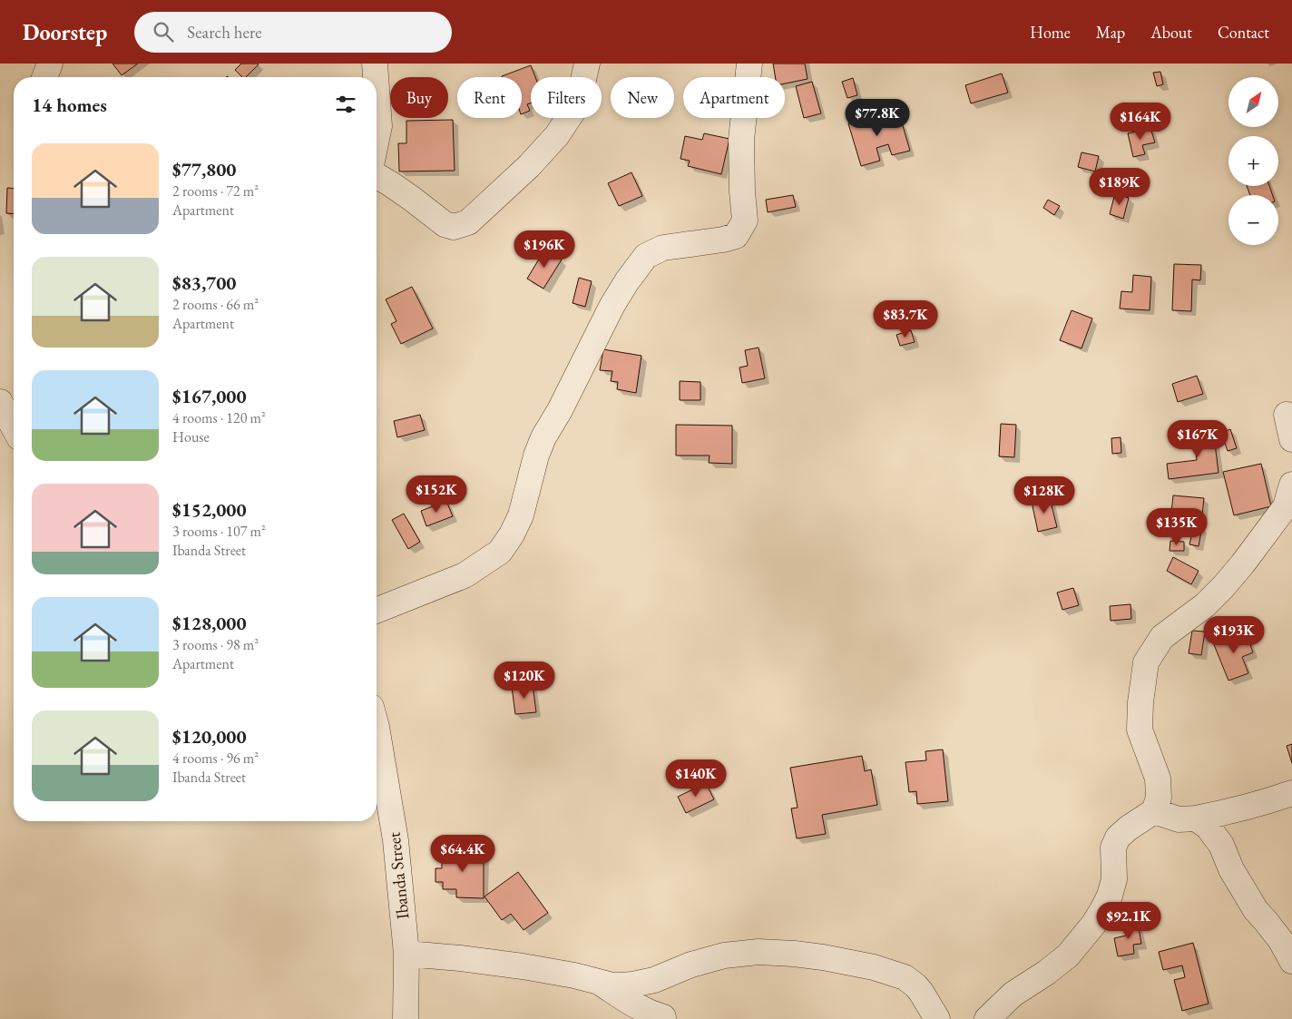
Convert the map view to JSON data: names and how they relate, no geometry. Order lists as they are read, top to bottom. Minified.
{"streets":{"street":["Ibanda Street"]},"north":"top right","page":{"header":"Doorstep","search":"Search here","nav":["Home","Map","About","Contact"],"map_buttons":["+","−"],"chip":["Buy","Rent","Filters","New","Apartment"],"heading":"14 homes","price":["$77.8K","$164K","$189K","$196K","$83.7K","$167K","$152K","$128K","$135K","$193K","$120K","$140K","$64.4K","$92.1K"],"list":[{"name":"$77,800","note":"2 rooms · 72 m² · Apartment"},{"name":"$83,700","note":"2 rooms · 66 m² · Apartment"},{"name":"$167,000","note":"4 rooms · 120 m² · House"},{"name":"$152,000","note":"3 rooms · 107 m² · Ibanda Street"},{"name":"$128,000","note":"3 rooms · 98 m² · Apartment"},{"name":"$120,000","note":"4 rooms · 96 m² · Ibanda Street"}]}}
